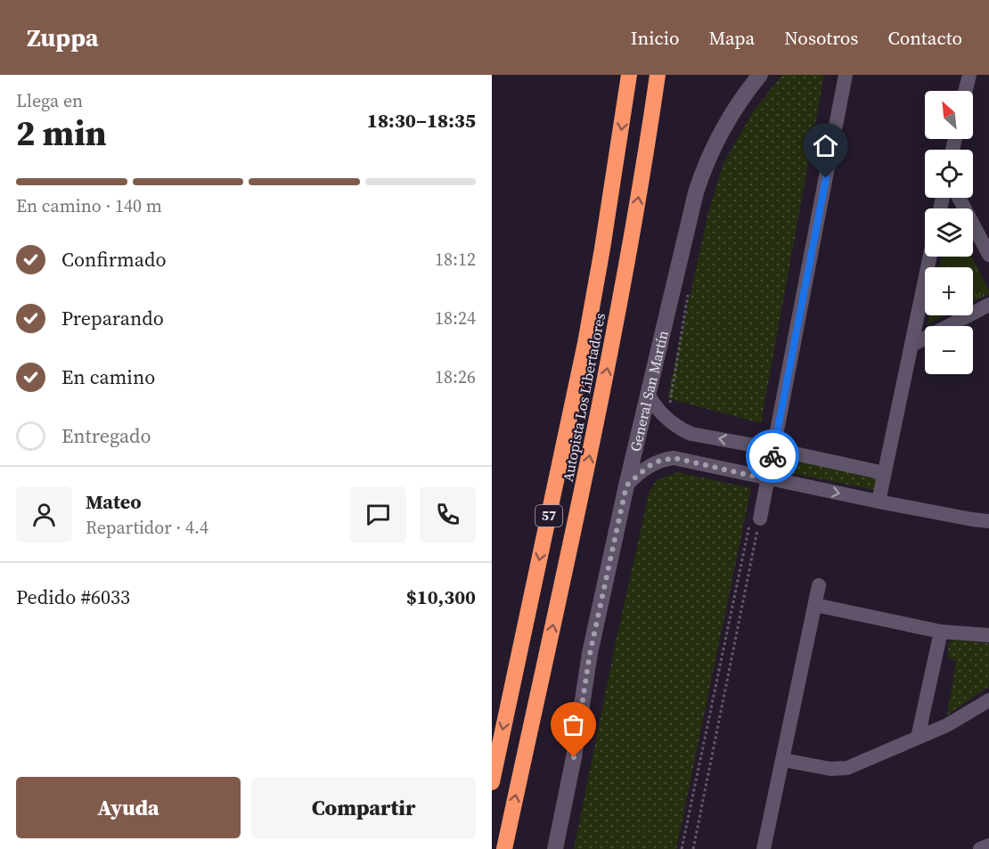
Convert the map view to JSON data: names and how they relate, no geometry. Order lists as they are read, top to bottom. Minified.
{"streets":{"highway":["Autopista Los Libertadores","57"],"street":["General San Martín"]},"north":"top left","page":{"header":"Zuppa","nav":["Inicio","Mapa","Nosotros","Contacto"],"heading":["2 min","Llega en","18:30–18:35"],"panel":["Mateo","Repartidor · 4.4","Pedido #6033","$10,300"],"map_buttons":["+","−"],"bar":"En camino · 140 m","list":[["Confirmado","18:12"],["Preparando","18:24"],["En camino","18:26"],"Entregado"],"buttons":["Ayuda","Compartir"]}}
